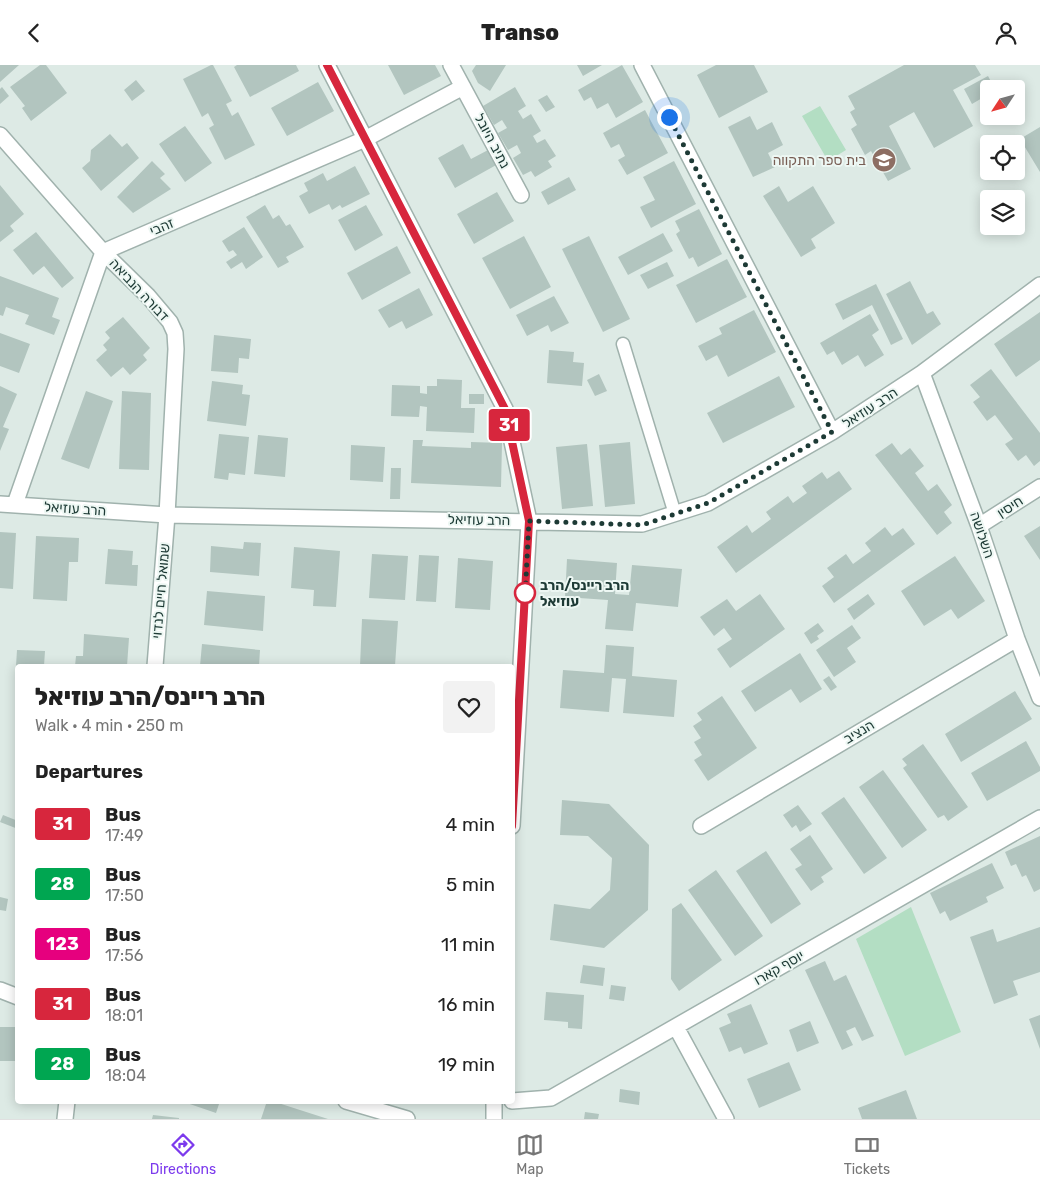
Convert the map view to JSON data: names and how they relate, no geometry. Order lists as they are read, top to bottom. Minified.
{"streets":{"street":["נתיב היובל","זהבי","דבורה הנביאה","הרב עוזיאל","חיסין","השלושה","שמואל חיים לנדוי","הנציב","יוסף קארו"]},"crossings":[["נתיב היובל","זהבי"],["זהבי","דבורה הנביאה"],["דבורה הנביאה","הרב עוזיאל"],["דבורה הנביאה","שמואל חיים לנדוי"],["הרב עוזיאל","השלושה"],["הרב עוזיאל","שמואל חיים לנדוי"],["חיסין","השלושה"],["השלושה","הנציב"]],"places":{"school or university":["בית ספר התקווה"],"other":["הרב ריינס/הרב עוזיאל"]},"lines":["bus line 31"],"north":"bottom left","page":{"header":"Transo","on_map":"31","heading":[["הרב ריינס/הרב עוזיאל","Walk · 4 min · 250 m"],"Departures"],"list":[{"mark":"31","name":"Bus","note":"17:49","value":"4 min"},{"mark":"28","name":"Bus","note":"17:50","value":"5 min"},{"mark":"123","name":"Bus","note":"17:56","value":"11 min"},{"mark":"31","name":"Bus","note":"18:01","value":"16 min"},{"mark":"28","name":"Bus","note":"18:04","value":"19 min"}],"tabs":["Directions","Map","Tickets"]}}
